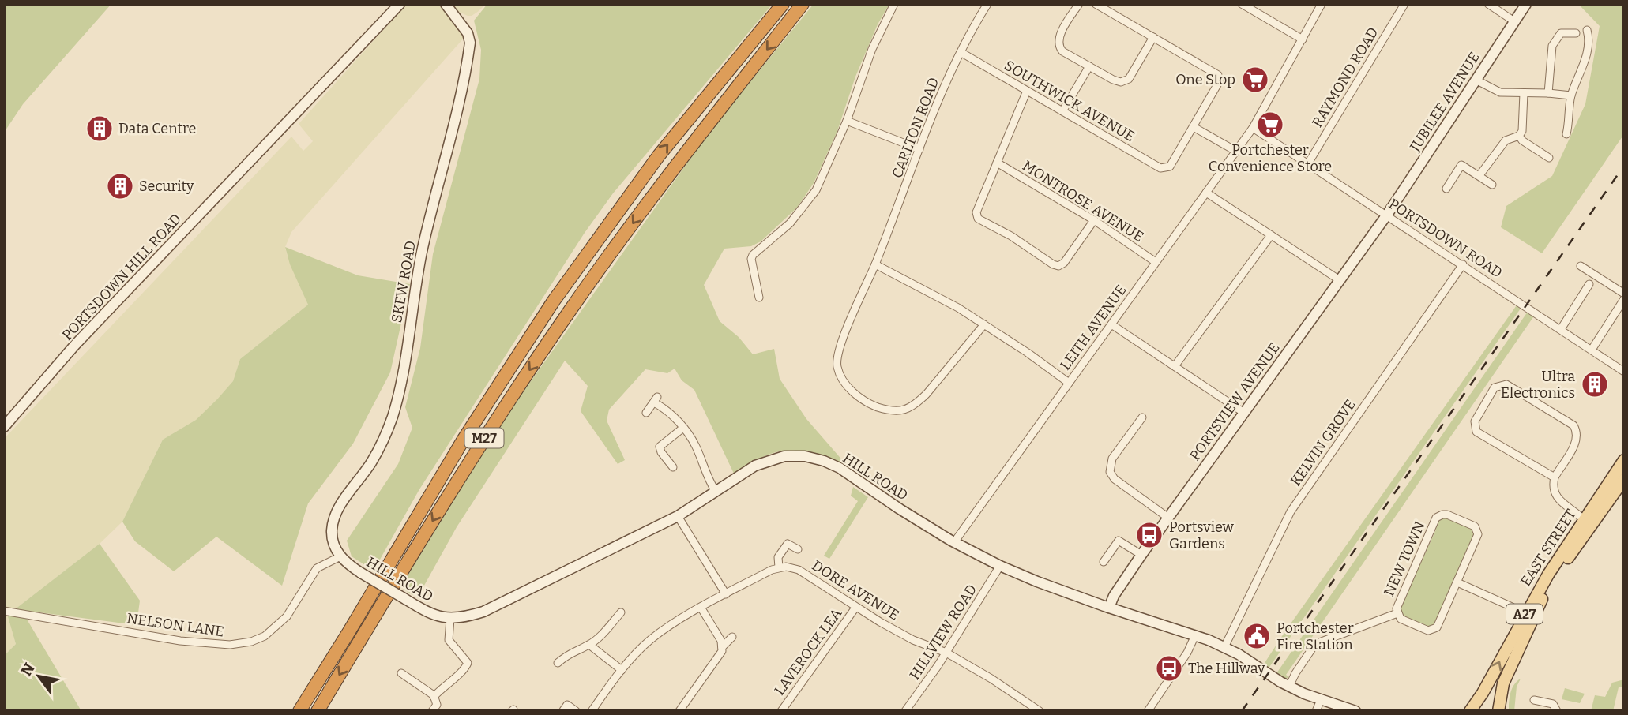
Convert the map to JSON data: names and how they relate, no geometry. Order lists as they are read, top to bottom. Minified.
{"streets":{"highway":["M27"],"main road":["EAST STREET","A27"],"street":["RAYMOND ROAD","SOUTHWICK AVENUE","JUBILEE AVENUE","CARLTON ROAD","MONTROSE AVENUE","PORTSDOWN ROAD","PORTSDOWN HILL ROAD","SKEW ROAD","LEITH AVENUE","PORTSVIEW AVENUE","KELVIN GROVE","HILL ROAD","NEW TOWN","DORE AVENUE","NELSON LANE","HILLVIEW ROAD","LAVEROCK LEA"]},"crossings":[["RAYMOND ROAD","PORTSDOWN ROAD"],["SOUTHWICK AVENUE","CARLTON ROAD"],["JUBILEE AVENUE","PORTSDOWN ROAD"],["JUBILEE AVENUE","PORTSVIEW AVENUE"],["MONTROSE AVENUE","LEITH AVENUE"],["PORTSDOWN ROAD","LEITH AVENUE"],["PORTSDOWN ROAD","PORTSVIEW AVENUE"],["PORTSDOWN ROAD","KELVIN GROVE"],["SKEW ROAD","HILL ROAD"],["SKEW ROAD","NELSON LANE"],["LEITH AVENUE","HILL ROAD"],["PORTSVIEW AVENUE","HILL ROAD"],["KELVIN GROVE","HILL ROAD"],["HILL ROAD","NEW TOWN"],["HILL ROAD","NELSON LANE"],["HILL ROAD","HILLVIEW ROAD"],["DORE AVENUE","HILLVIEW ROAD"],["DORE AVENUE","LAVEROCK LEA"]],"places":{"supermarket":["One Stop","Portchester Convenience Store"],"building":["Data Centre","Security","Ultra Electronics"],"bus stop":["Portsview Gardens","The Hillway"],"public building":["Portchester Fire Station"]},"north":"top left"}
